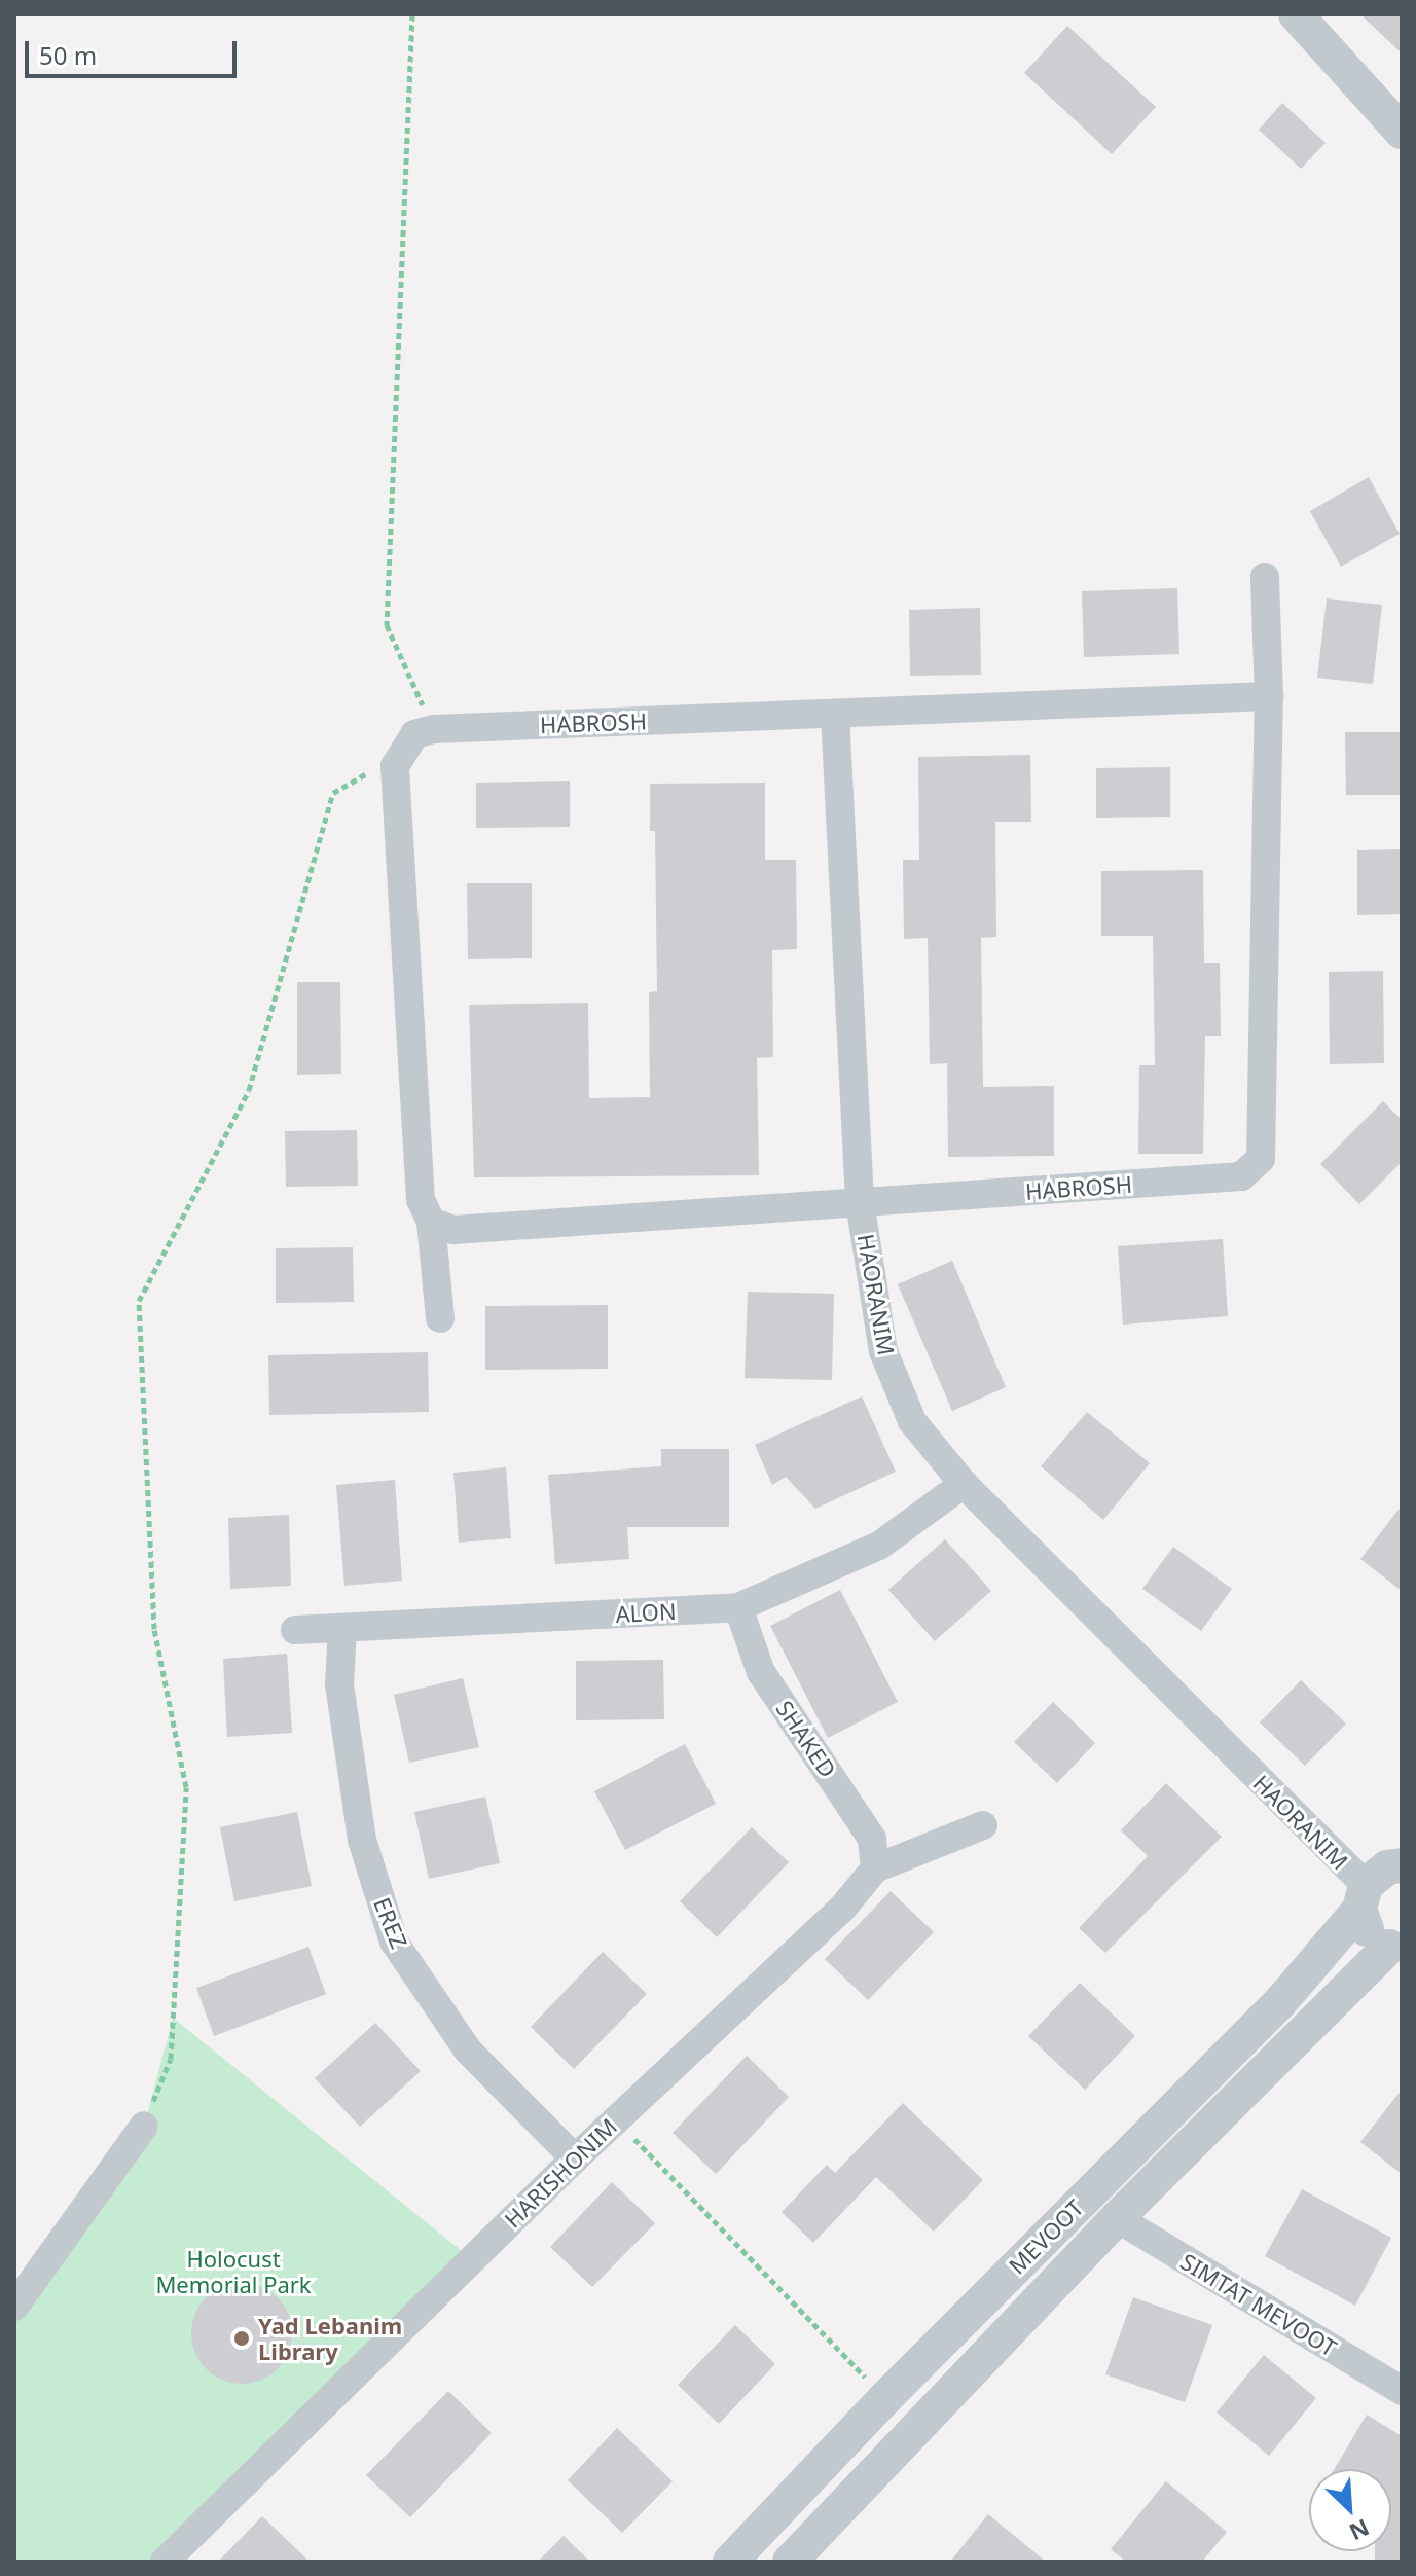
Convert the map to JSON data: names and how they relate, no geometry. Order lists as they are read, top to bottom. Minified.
{"streets":{"street":["HABROSH","HAORANIM","ALON","SHAKED","EREZ","HARISHONIM","MEVOOT","SIMTAT MEVOOT"]},"crossings":[["HABROSH","HAORANIM"],["HAORANIM","ALON"],["HAORANIM","MEVOOT"],["ALON","SHAKED"],["ALON","EREZ"],["SHAKED","HARISHONIM"],["EREZ","HARISHONIM"],["MEVOOT","SIMTAT MEVOOT"]],"parks":["Holocust Memorial Park"],"places":["Yad Lebanim Library"],"scale_bar":"50 m","north":"bottom right"}
